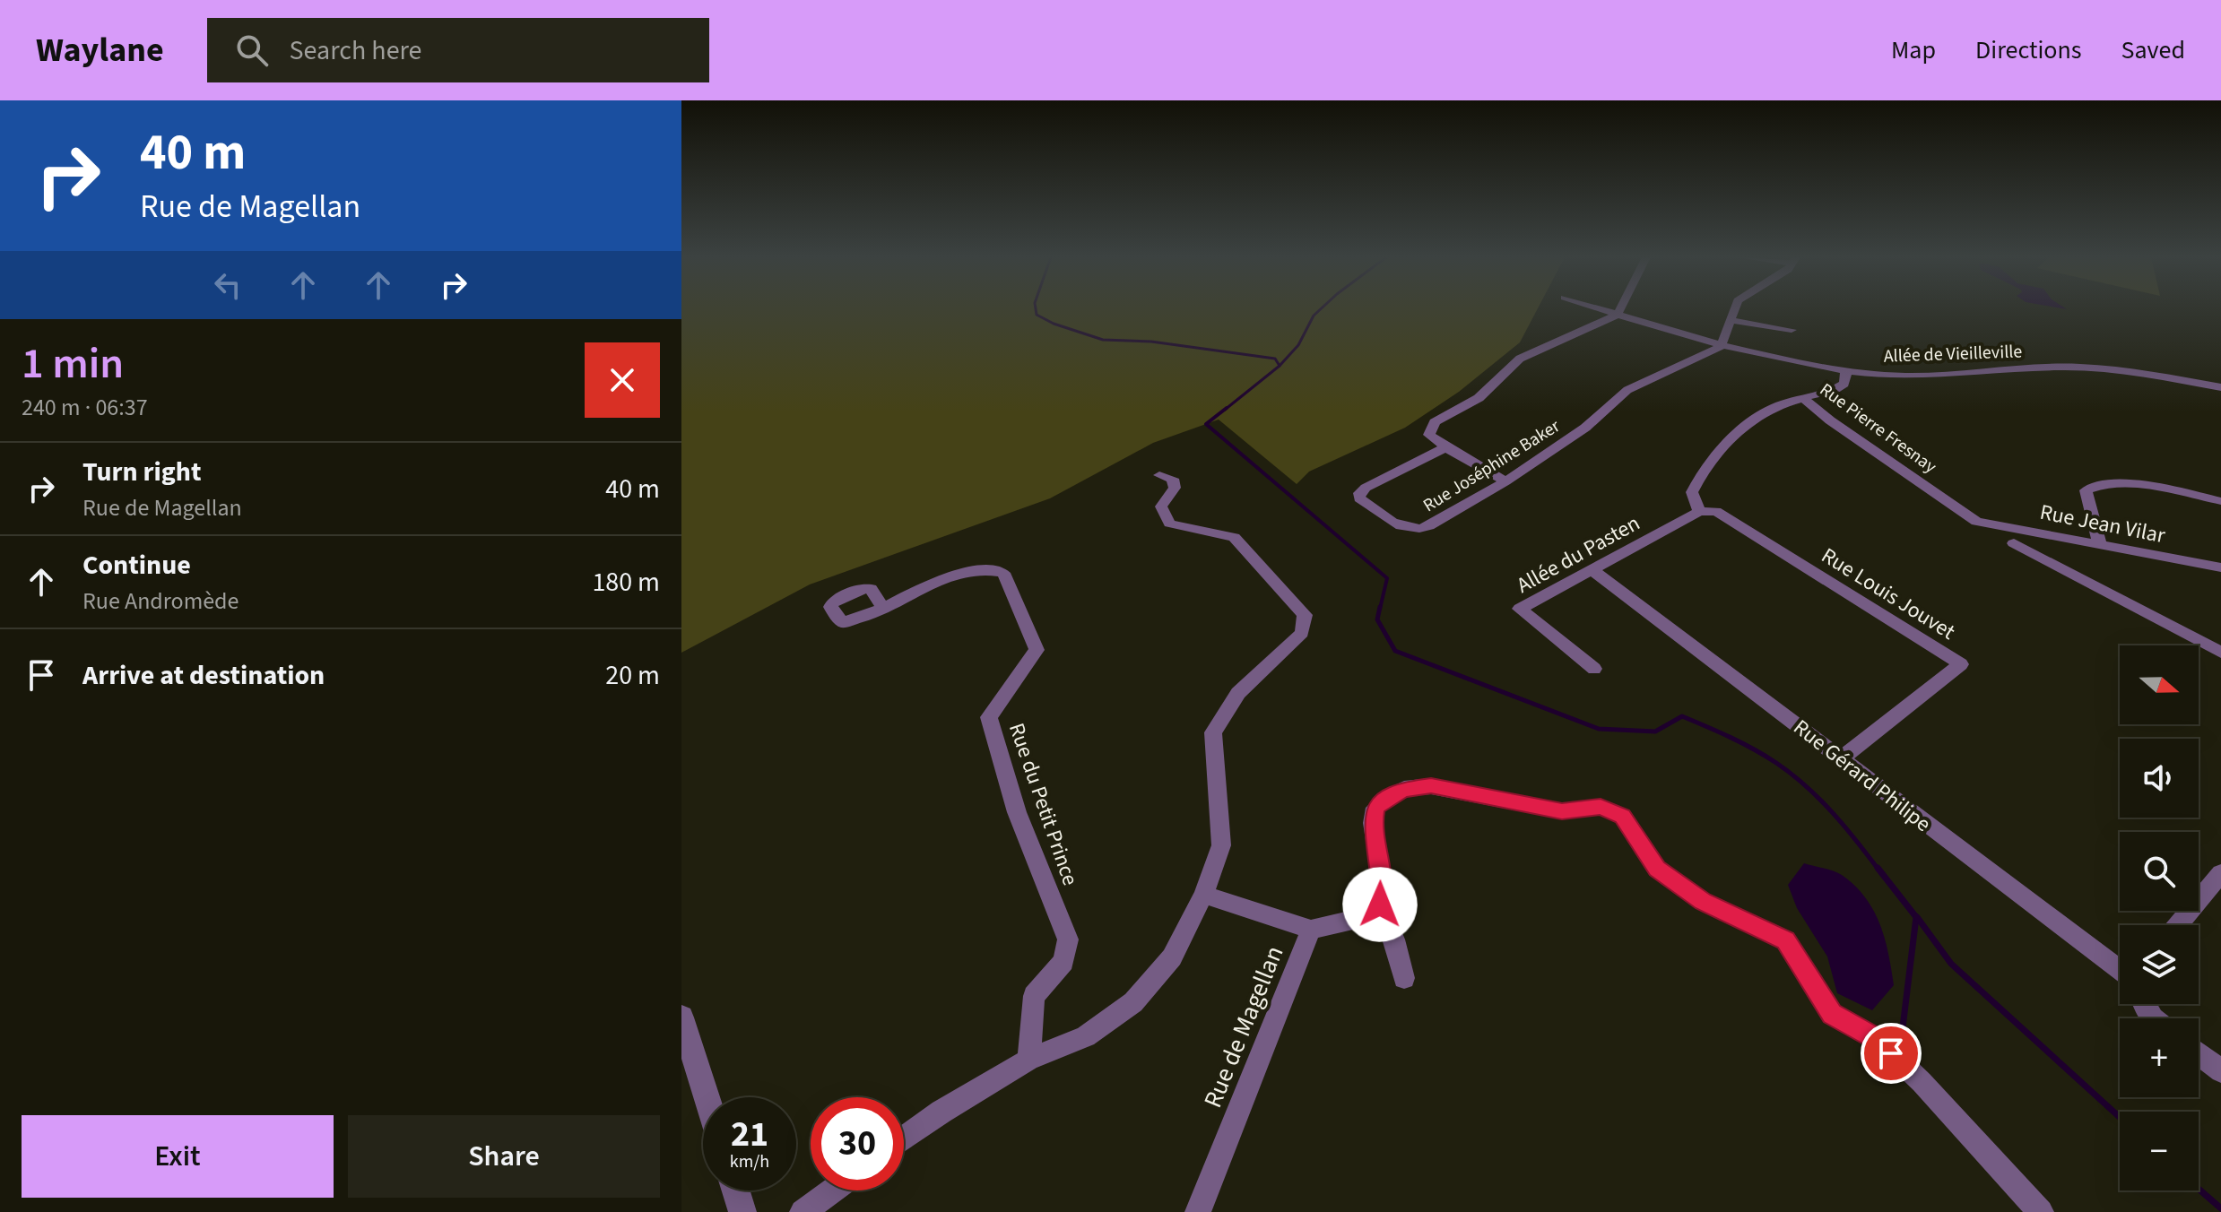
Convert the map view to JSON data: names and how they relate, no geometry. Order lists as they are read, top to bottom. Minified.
{"streets":{"street":["Allée de Vieilleville","Rue Pierre Fresnay","Rue Joséphine Baker","Rue Jean Vilar","Allée du Pasten","Rue Louis Jouvet","Rue Gérard Philipe","Rue du Petit Prince","Rue de Magellan"]},"crossings":[["Allée de Vieilleville","Rue Pierre Fresnay"],["Allée de Vieilleville","Rue Joséphine Baker"],["Rue Pierre Fresnay","Rue Jean Vilar"],["Allée du Pasten","Rue Louis Jouvet"],["Allée du Pasten","Rue Gérard Philipe"],["Rue Louis Jouvet","Rue Gérard Philipe"]],"north":"right","page":{"header":"Waylane","search":"Search here","nav":["Map","Directions","Saved"],"turn":["40 m","Rue de Magellan"],"heading":["1 min","240 m · 06:37"],"list":[{"name":"Turn right","note":"Rue de Magellan","value":"40 m"},{"name":"Continue","note":"Rue Andromède","value":"180 m"},{"name":"Arrive at destination","value":"20 m"}],"map_buttons":["+","−"],"speed":"21 km/h","limit":"30","buttons":["Exit","Share"]}}
